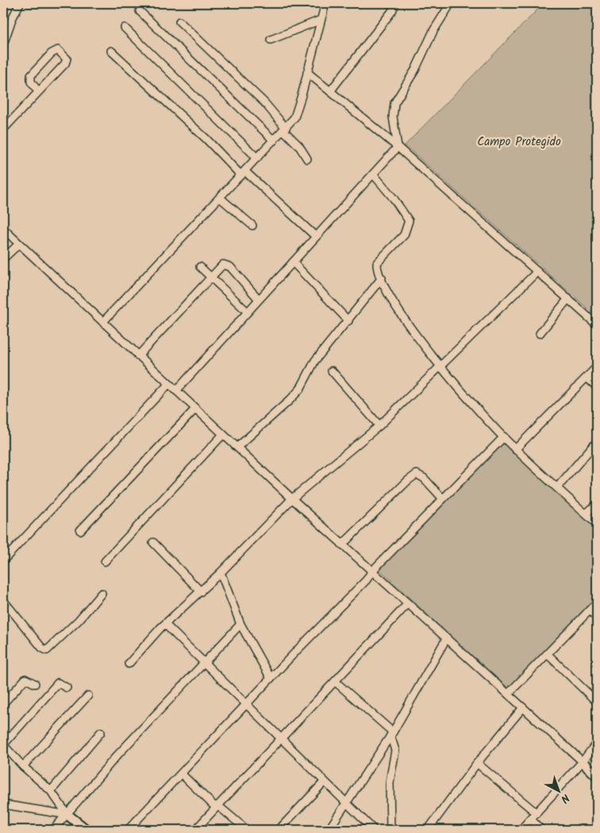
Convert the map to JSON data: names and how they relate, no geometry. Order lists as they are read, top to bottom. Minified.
{"parks":["Campo Protegido"],"north":"bottom right"}
